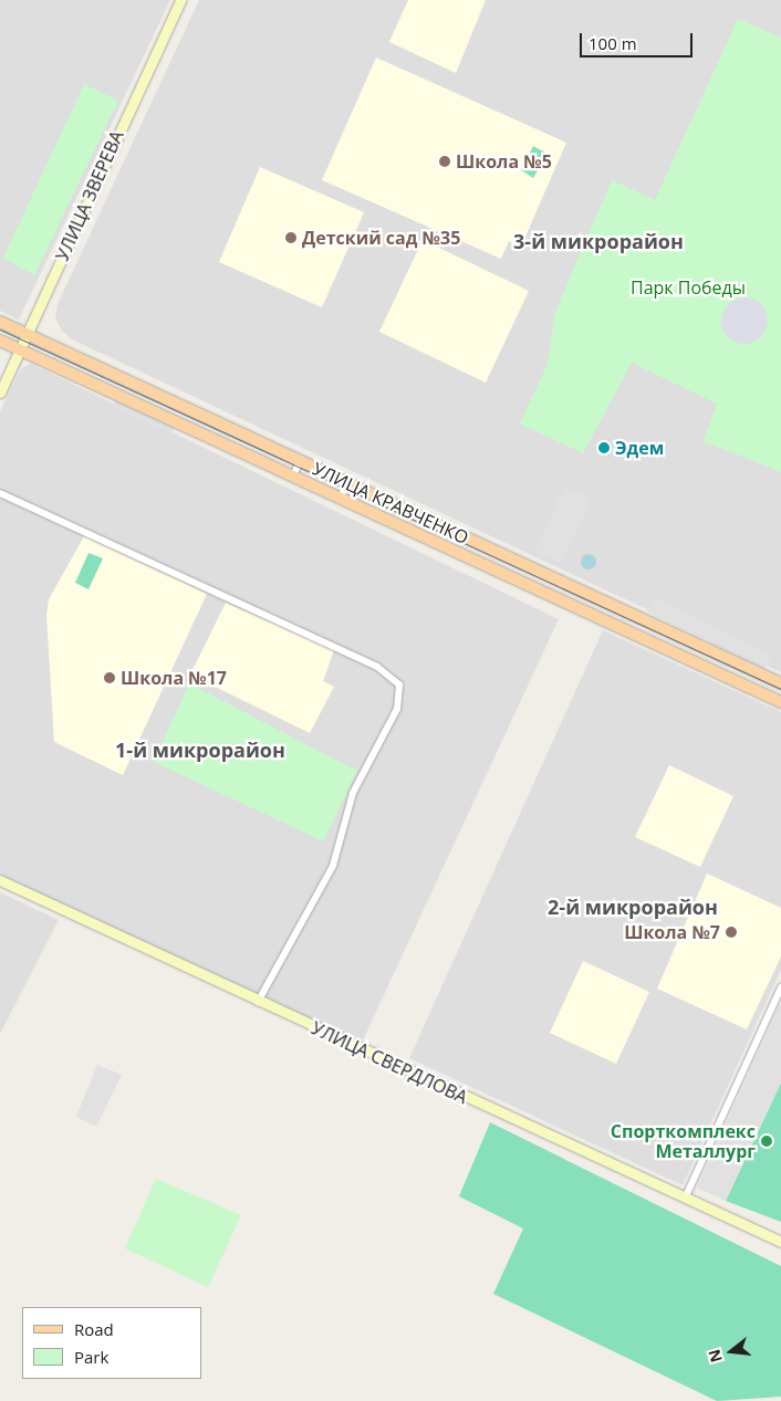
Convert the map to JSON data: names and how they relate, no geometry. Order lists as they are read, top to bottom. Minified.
{"streets":{"main road":["УЛИЦА ЗВЕРЕВА","УЛИЦА КРАВЧЕНКО","УЛИЦА СВЕРДЛОВА"]},"crossings":[["УЛИЦА ЗВЕРЕВА","УЛИЦА КРАВЧЕНКО"]],"districts":["3-й микрорайон","1-й микрорайон","2-й микрорайон"],"parks":["Парк Победы"],"places":["Школа №5","Детский сад №35","Эдем","Школа №17","Школа №7","Спорткомплекс Металлург"],"legend":["Road","Park"],"scale_bar":"100 m","north":"left"}
